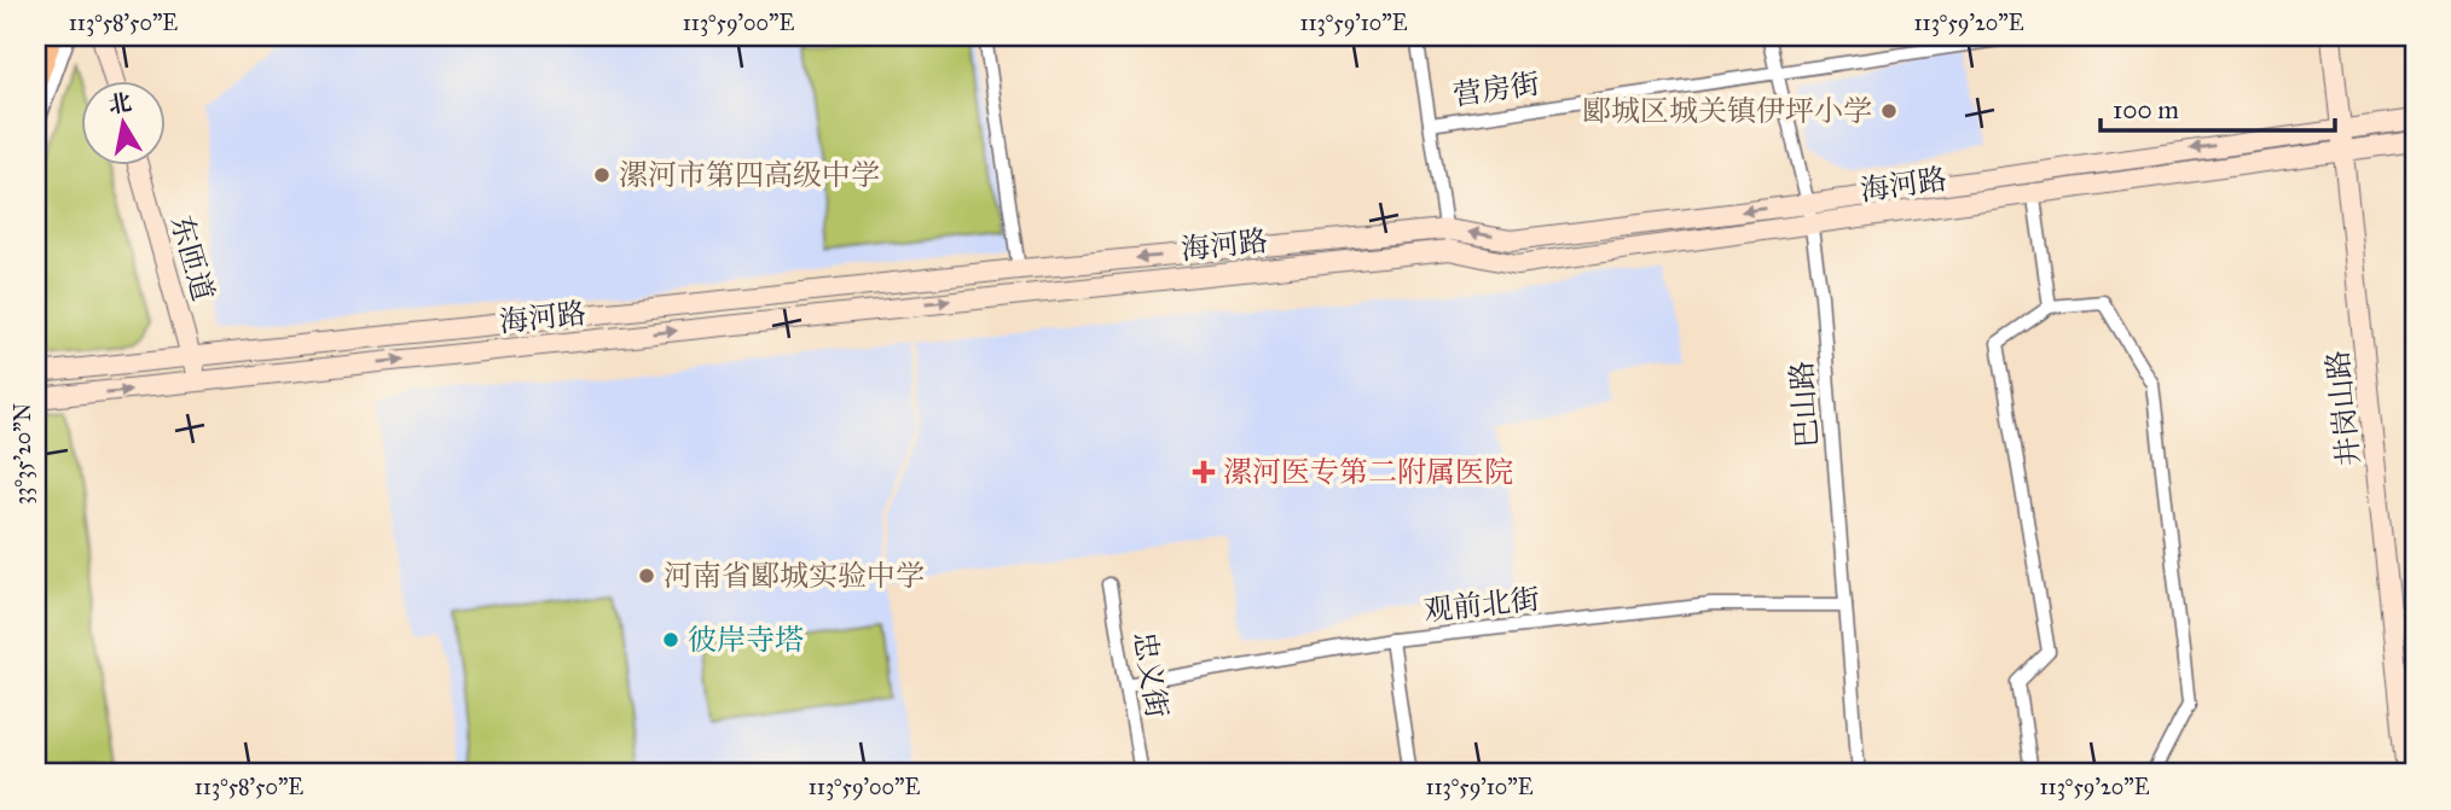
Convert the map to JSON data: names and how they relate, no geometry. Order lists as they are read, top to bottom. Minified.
{"streets":{"street":["营房街","海河路","东匝道","巴山路","井岗山路","观前北街","忠义街"]},"crossings":[["营房街","巴山路"],["海河路","东匝道"],["海河路","巴山路"],["海河路","井岗山路"],["巴山路","观前北街"],["观前北街","忠义街"]],"places":{"other":["郾城区城关镇伊坪小学","漯河市第四高级中学","河南省郾城实验中学","彼岸寺塔"],"health":["漯河医专第二附属医院"]},"scale_bar":"100 m","north":"top","coordinates":["113°58'50\"E","113°59'00\"E","113°59'10\"E","113°59'20\"E","33°35'20\"N"]}
